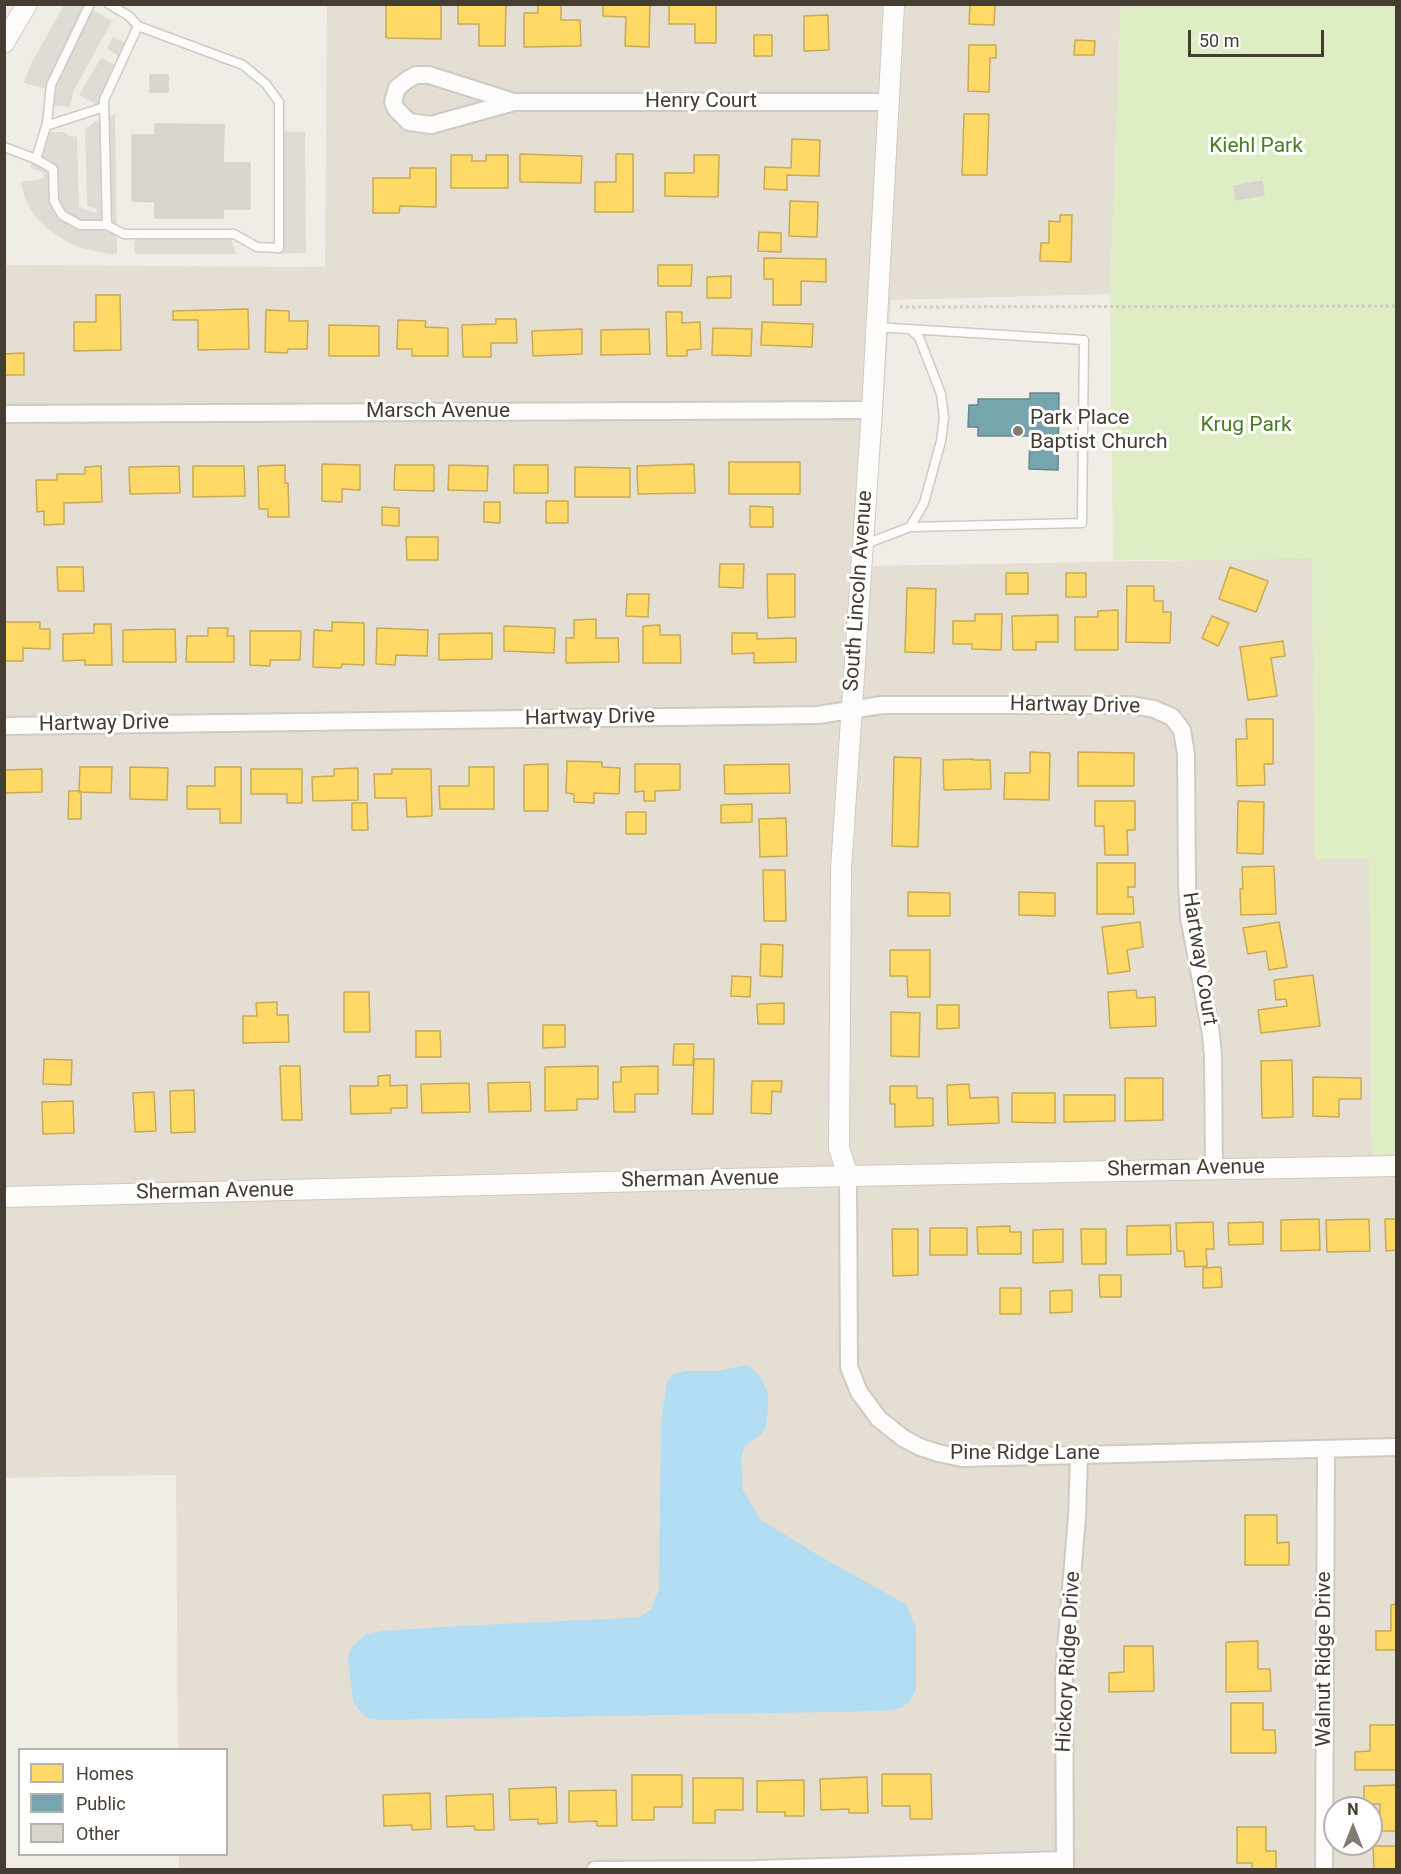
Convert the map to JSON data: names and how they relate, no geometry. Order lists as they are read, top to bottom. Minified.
{"streets":{"street":["Henry Court","Marsch Avenue","South Lincoln Avenue","Hartway Drive","Hartway Court","Sherman Avenue","Pine Ridge Lane","Walnut Ridge Drive","Hickory Ridge Drive"]},"crossings":[["Henry Court","South Lincoln Avenue"],["Marsch Avenue","South Lincoln Avenue"],["South Lincoln Avenue","Hartway Drive"],["South Lincoln Avenue","Sherman Avenue"],["South Lincoln Avenue","Pine Ridge Lane"],["Hartway Drive","Hartway Court"],["Hartway Court","Sherman Avenue"],["Sherman Avenue","Pine Ridge Lane"],["Pine Ridge Lane","Walnut Ridge Drive"],["Pine Ridge Lane","Hickory Ridge Drive"]],"parks":["Kiehl Park","Krug Park"],"places":["Park Place Baptist Church"],"legend":["Homes","Public","Other"],"scale_bar":"50 m","north":"top"}
